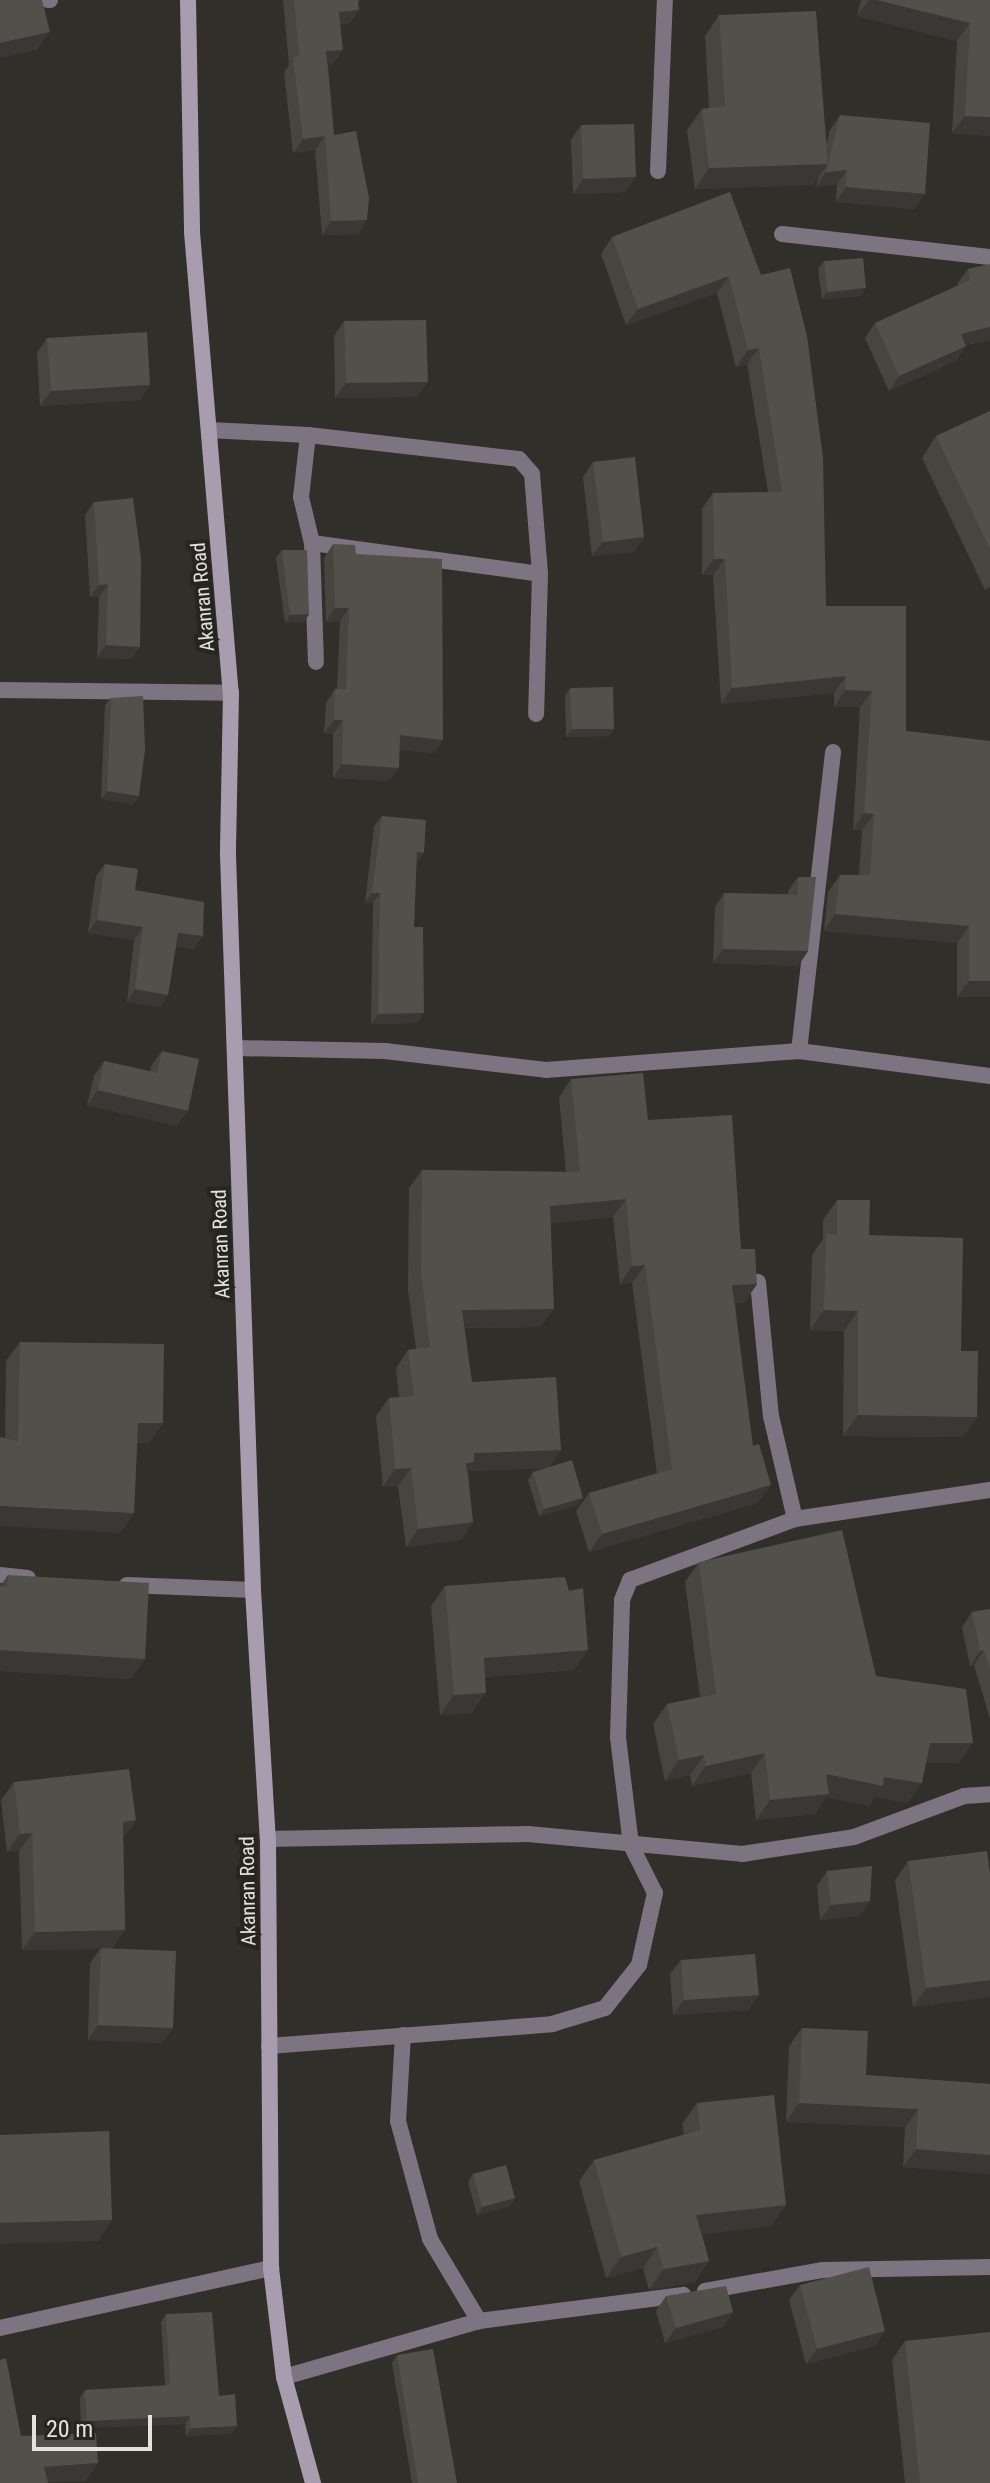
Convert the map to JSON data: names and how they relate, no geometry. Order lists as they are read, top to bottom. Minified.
{"streets":{"main road":["Akanran Road"]},"scale_bar":"20 m"}
